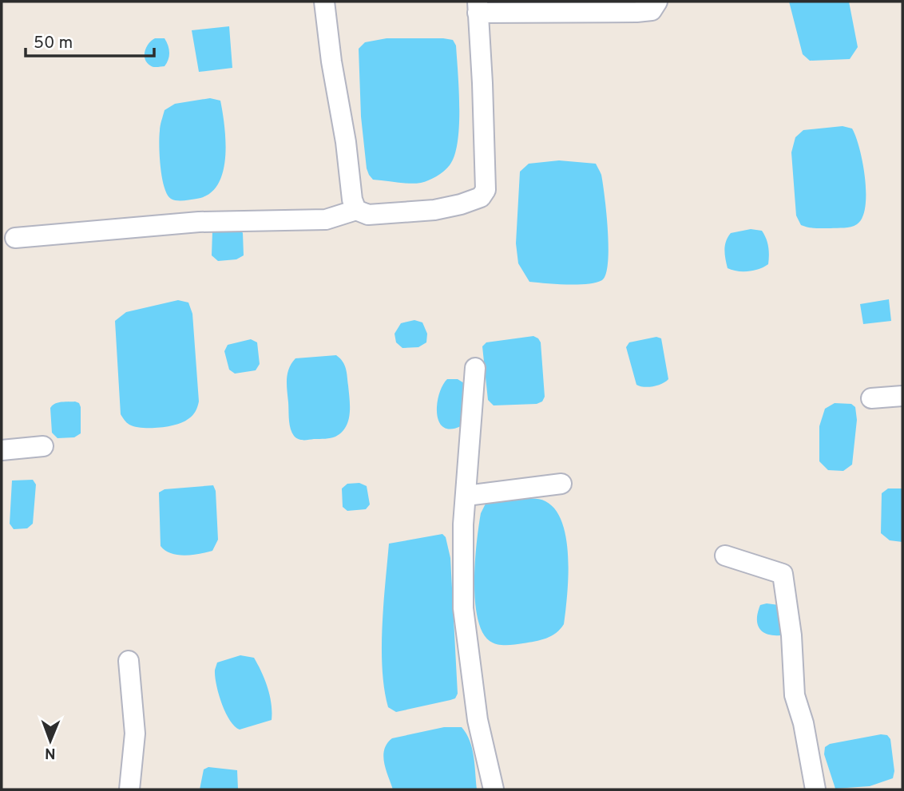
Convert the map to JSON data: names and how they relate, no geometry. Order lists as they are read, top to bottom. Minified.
{"scale_bar":"50 m","north":"bottom"}
